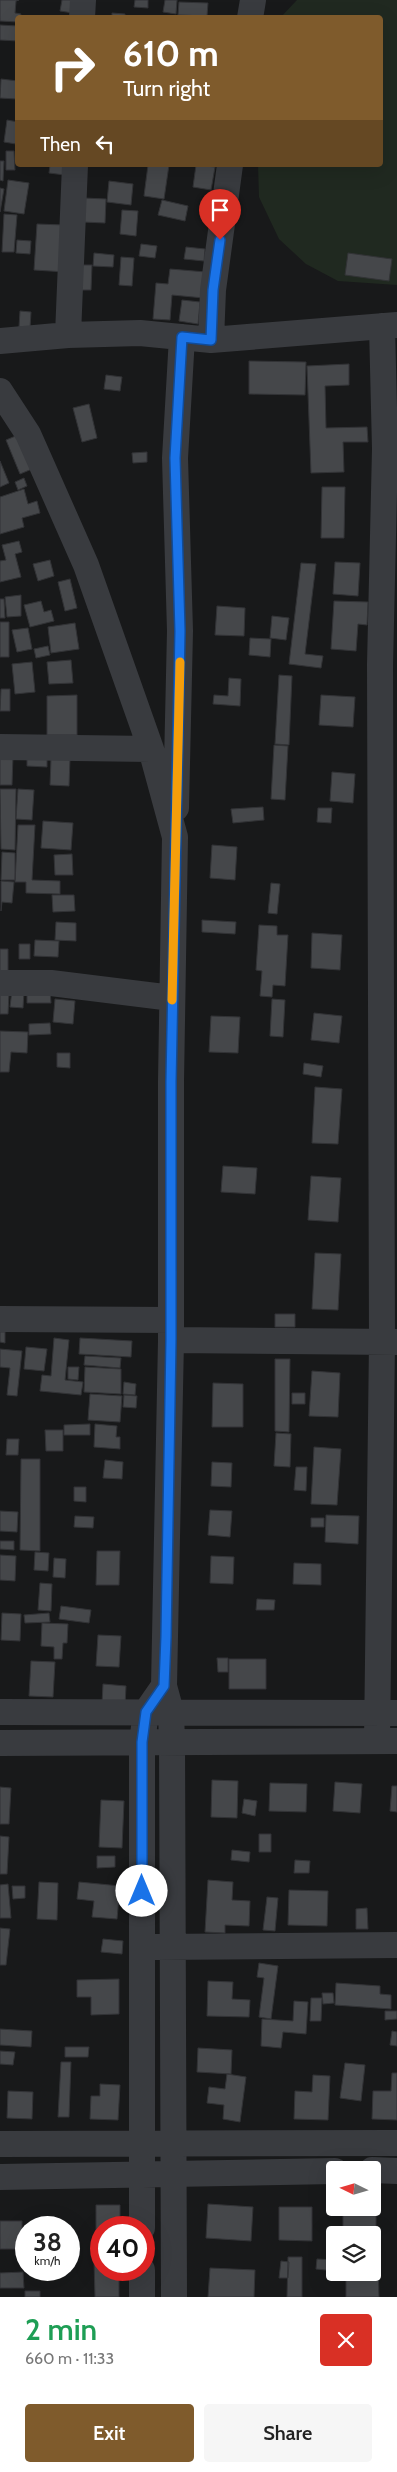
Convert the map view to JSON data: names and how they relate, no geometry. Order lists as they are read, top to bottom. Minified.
{"north":"left","page":{"turn":["610 m","Turn right"],"then":"Then","speed":"38 km/h","limit":"40","heading":["2 min","660 m · 11:33"],"buttons":["Exit","Share"]}}
